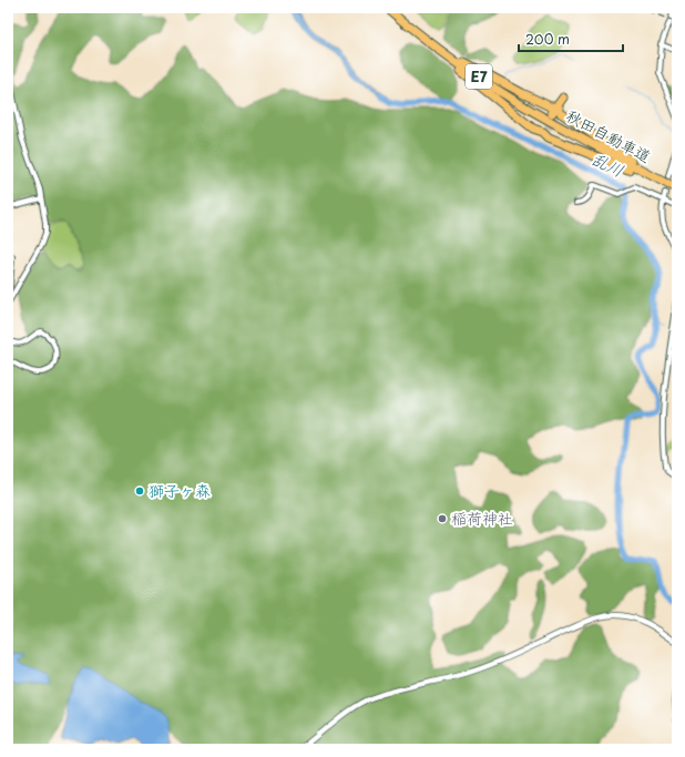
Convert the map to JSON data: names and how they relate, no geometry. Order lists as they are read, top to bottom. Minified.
{"streets":{"highway":["E7","秋田自動車道"]},"crossings":[["E7","秋田自動車道"]],"water":["乱川"],"places":["獅子ヶ森","稲荷神社"],"scale_bar":"200 m"}
